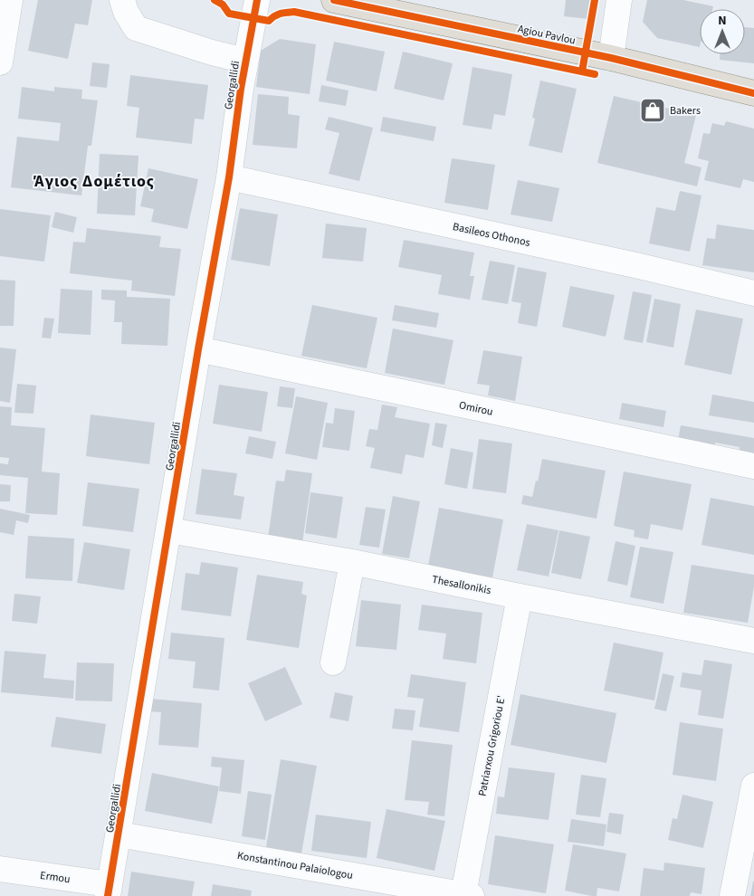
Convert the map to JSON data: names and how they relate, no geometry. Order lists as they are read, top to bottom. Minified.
{"streets":{"main road":["Agiou Pavlou"],"street":["Georgallidi","Basileos Othonos","Omirou","Thesallonikis","Patriarxou Grigoriou E'","Konstantinou Palaiologou","Ermou"]},"crossings":[["Georgallidi","Basileos Othonos"],["Georgallidi","Omirou"],["Georgallidi","Thesallonikis"],["Georgallidi","Konstantinou Palaiologou"],["Georgallidi","Ermou"],["Thesallonikis","Patriarxou Grigoriou E'"],["Patriarxou Grigoriou E'","Konstantinou Palaiologou"]],"districts":["Άγιος Δομέτιος"],"places":{"shop":["Bakers"]},"north":"top"}
